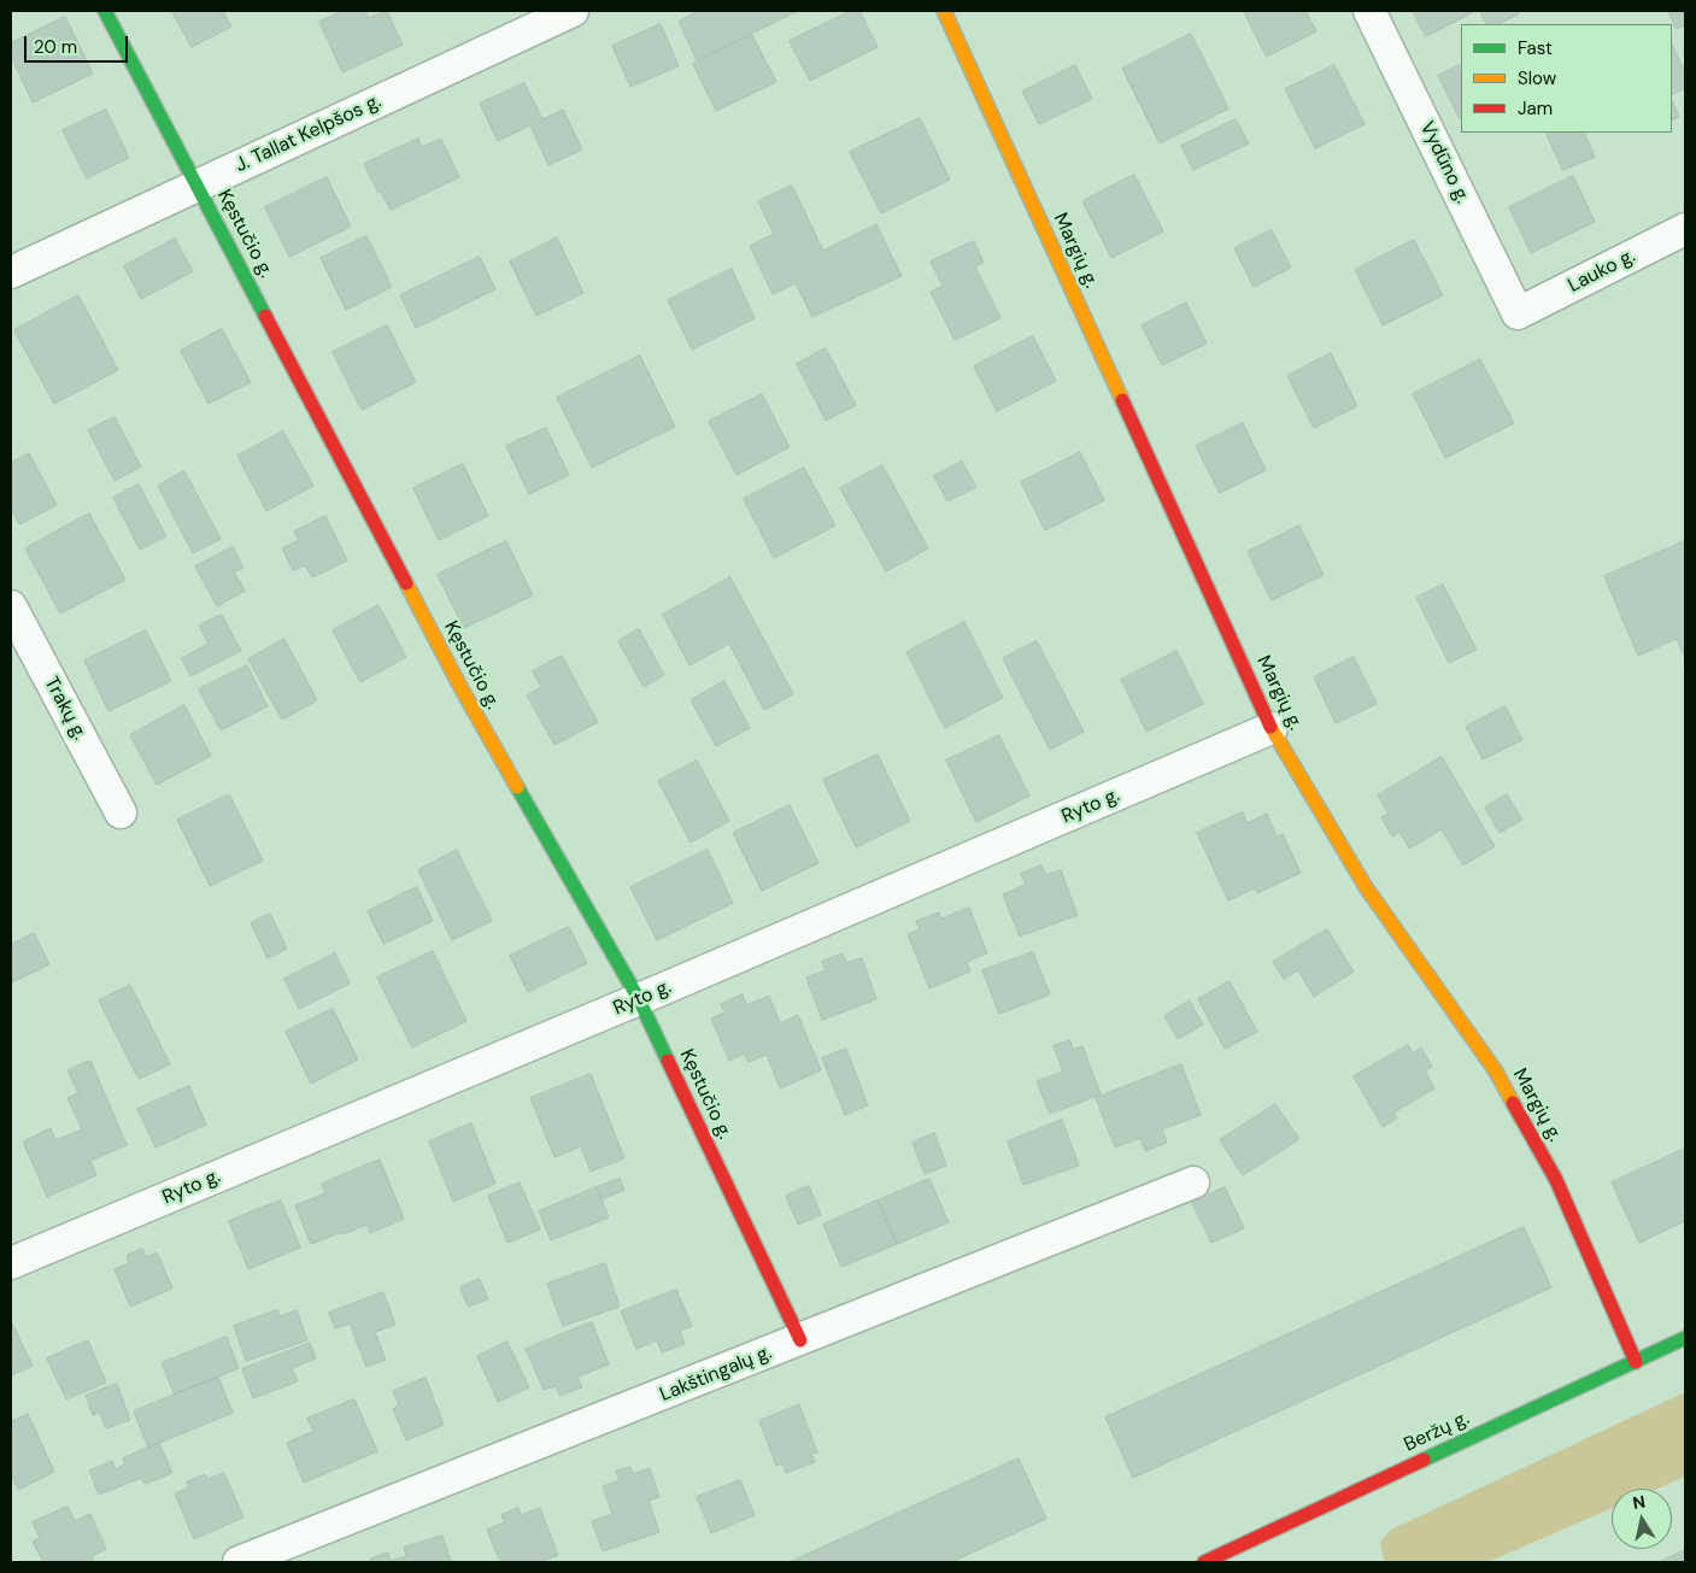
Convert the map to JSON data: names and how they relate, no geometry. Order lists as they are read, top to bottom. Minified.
{"streets":{"street":["J. Tallat Kelpšos g.","Vydūno g.","Kęstučio g.","Margių g.","Lauko g.","Trakų g.","Ryto g.","Lakštingalų g.","Beržų g."]},"crossings":[["J. Tallat Kelpšos g.","Kęstučio g."],["Vydūno g.","Lauko g."],["Kęstučio g.","Ryto g."],["Kęstučio g.","Lakštingalų g."],["Margių g.","Ryto g."],["Margių g.","Beržų g."]],"legend":["Fast","Slow","Jam"],"scale_bar":"20 m","north":"top"}
